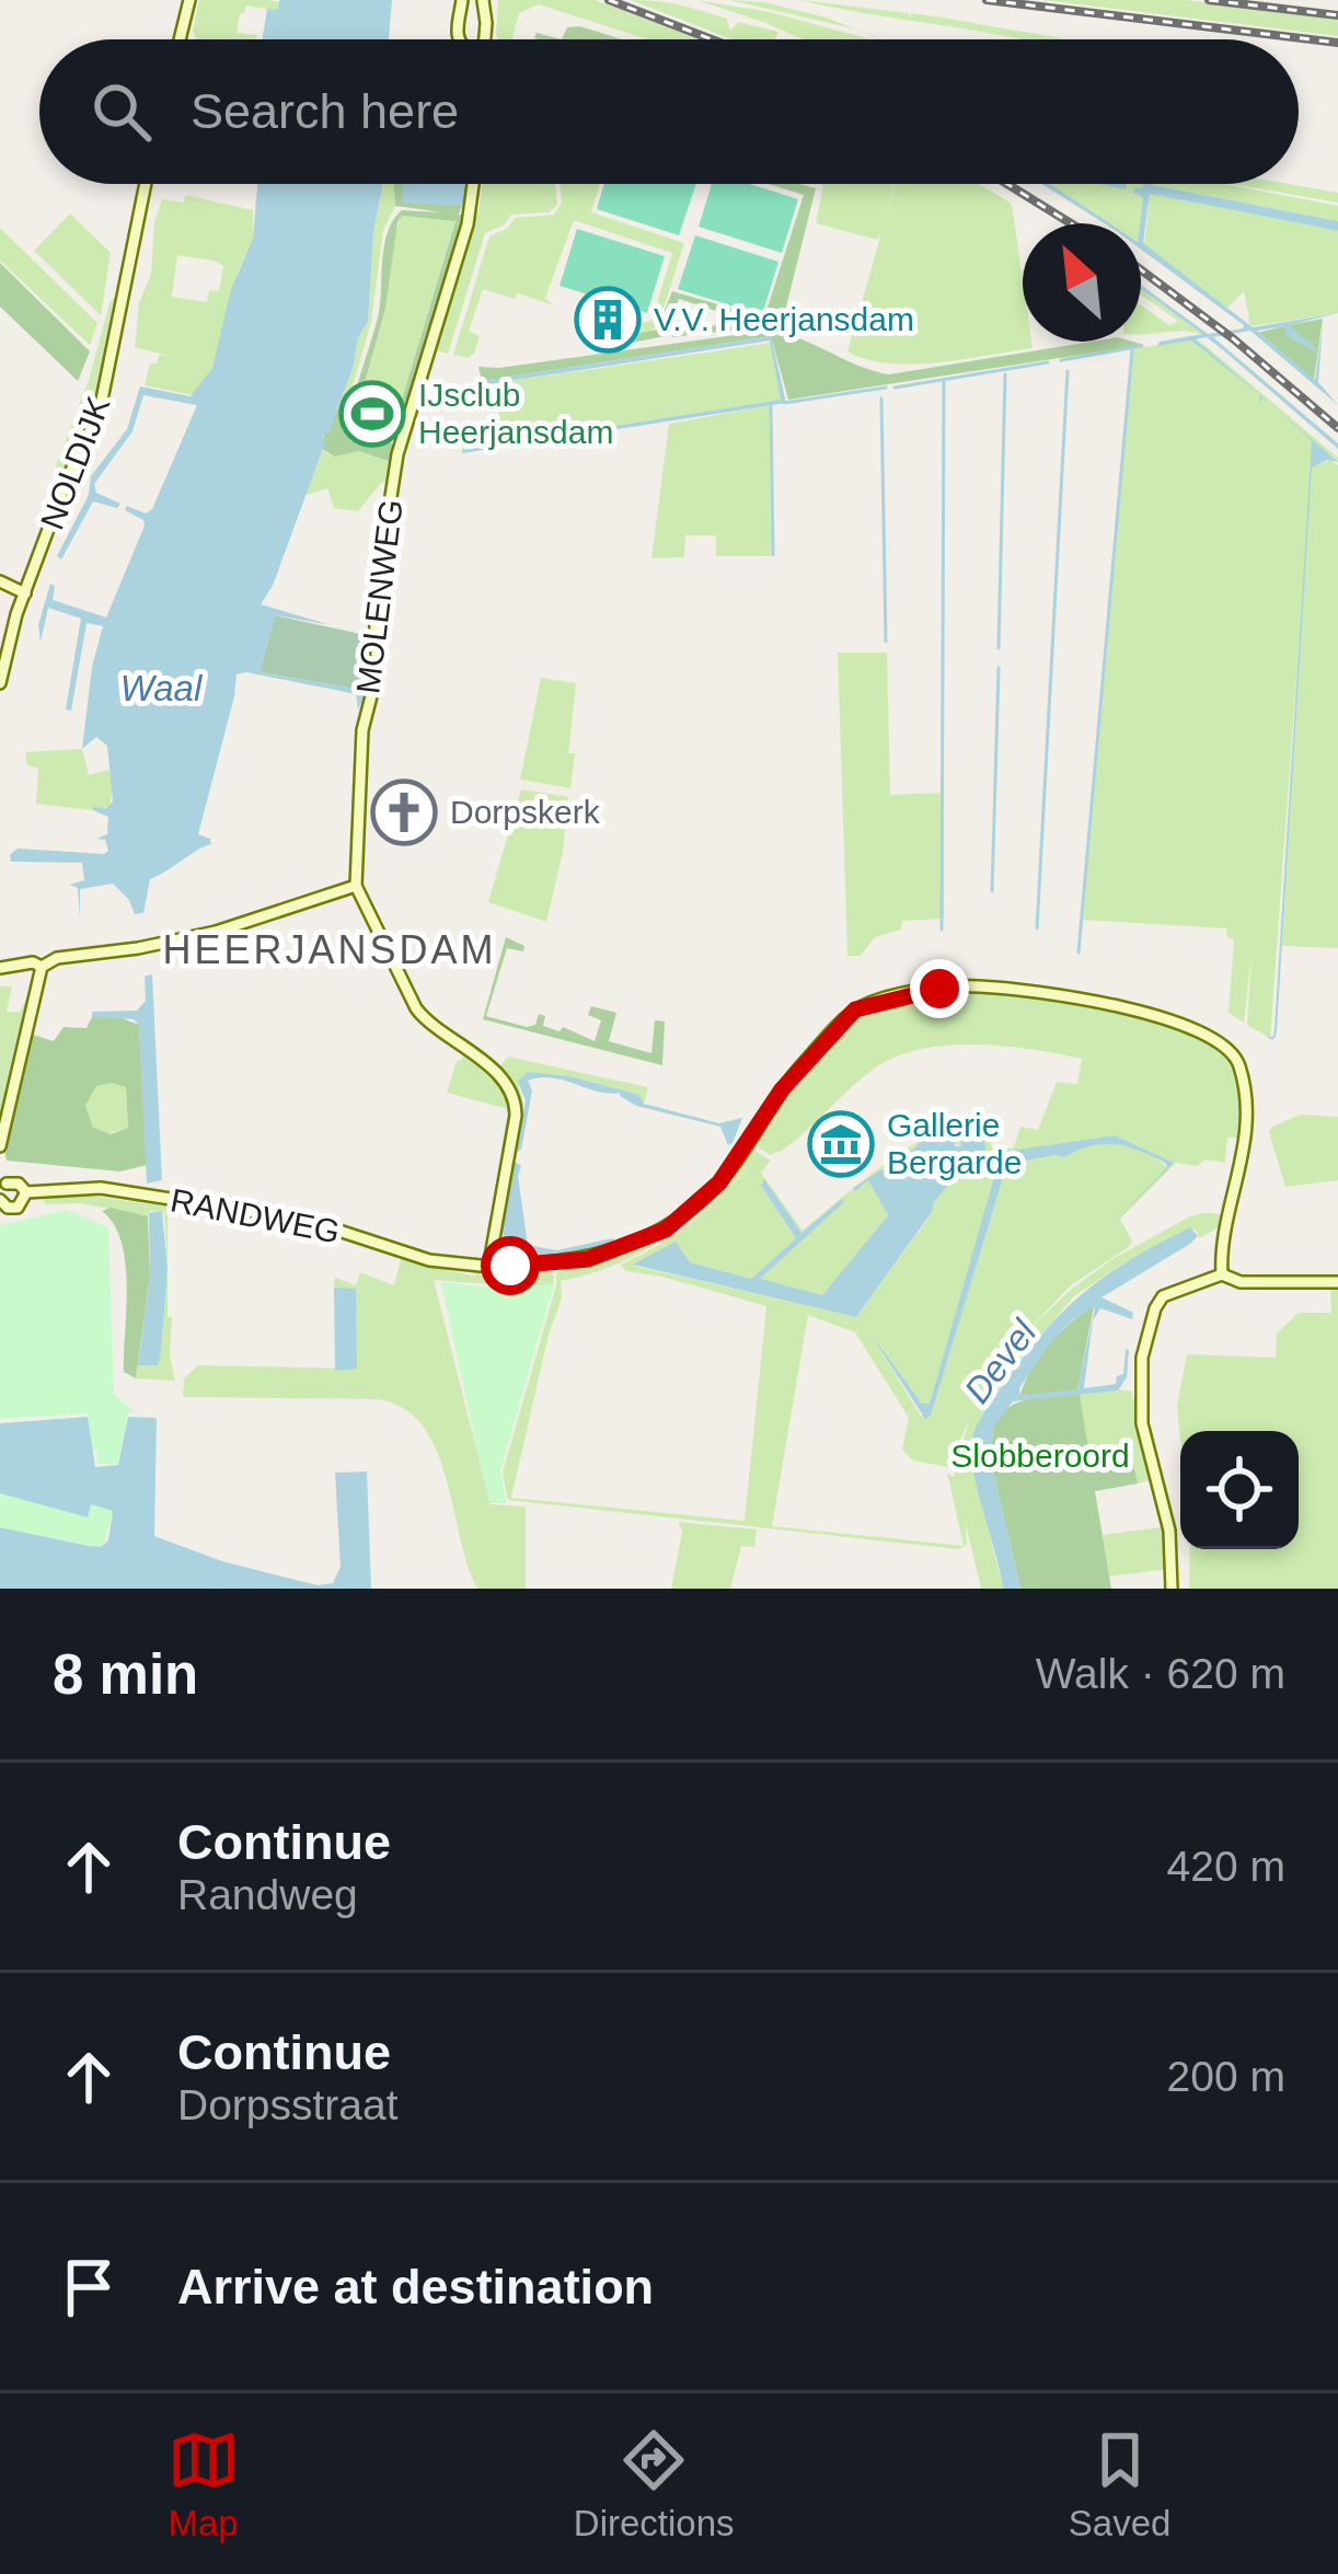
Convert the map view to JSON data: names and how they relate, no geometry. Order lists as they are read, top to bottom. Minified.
{"streets":{"main road":["NOLDIJK","MOLENWEG","RANDWEG"]},"districts":["HEERJANSDAM"],"water":["Waal","Devel"],"parks":["Slobberoord"],"places":{"building":["V.V. Heerjansdam"],"sports":["IJsclub Heerjansdam"],"church":["Dorpskerk"],"museum":["Gallerie Bergarde"]},"north":"top left","page":{"search":"Search here","heading":["8 min","Walk · 620 m"],"list":[["Continue","Randweg","420 m"],["Continue","Dorpsstraat","200 m"],"Arrive at destination"],"nav":["Map","Directions","Saved"]}}
